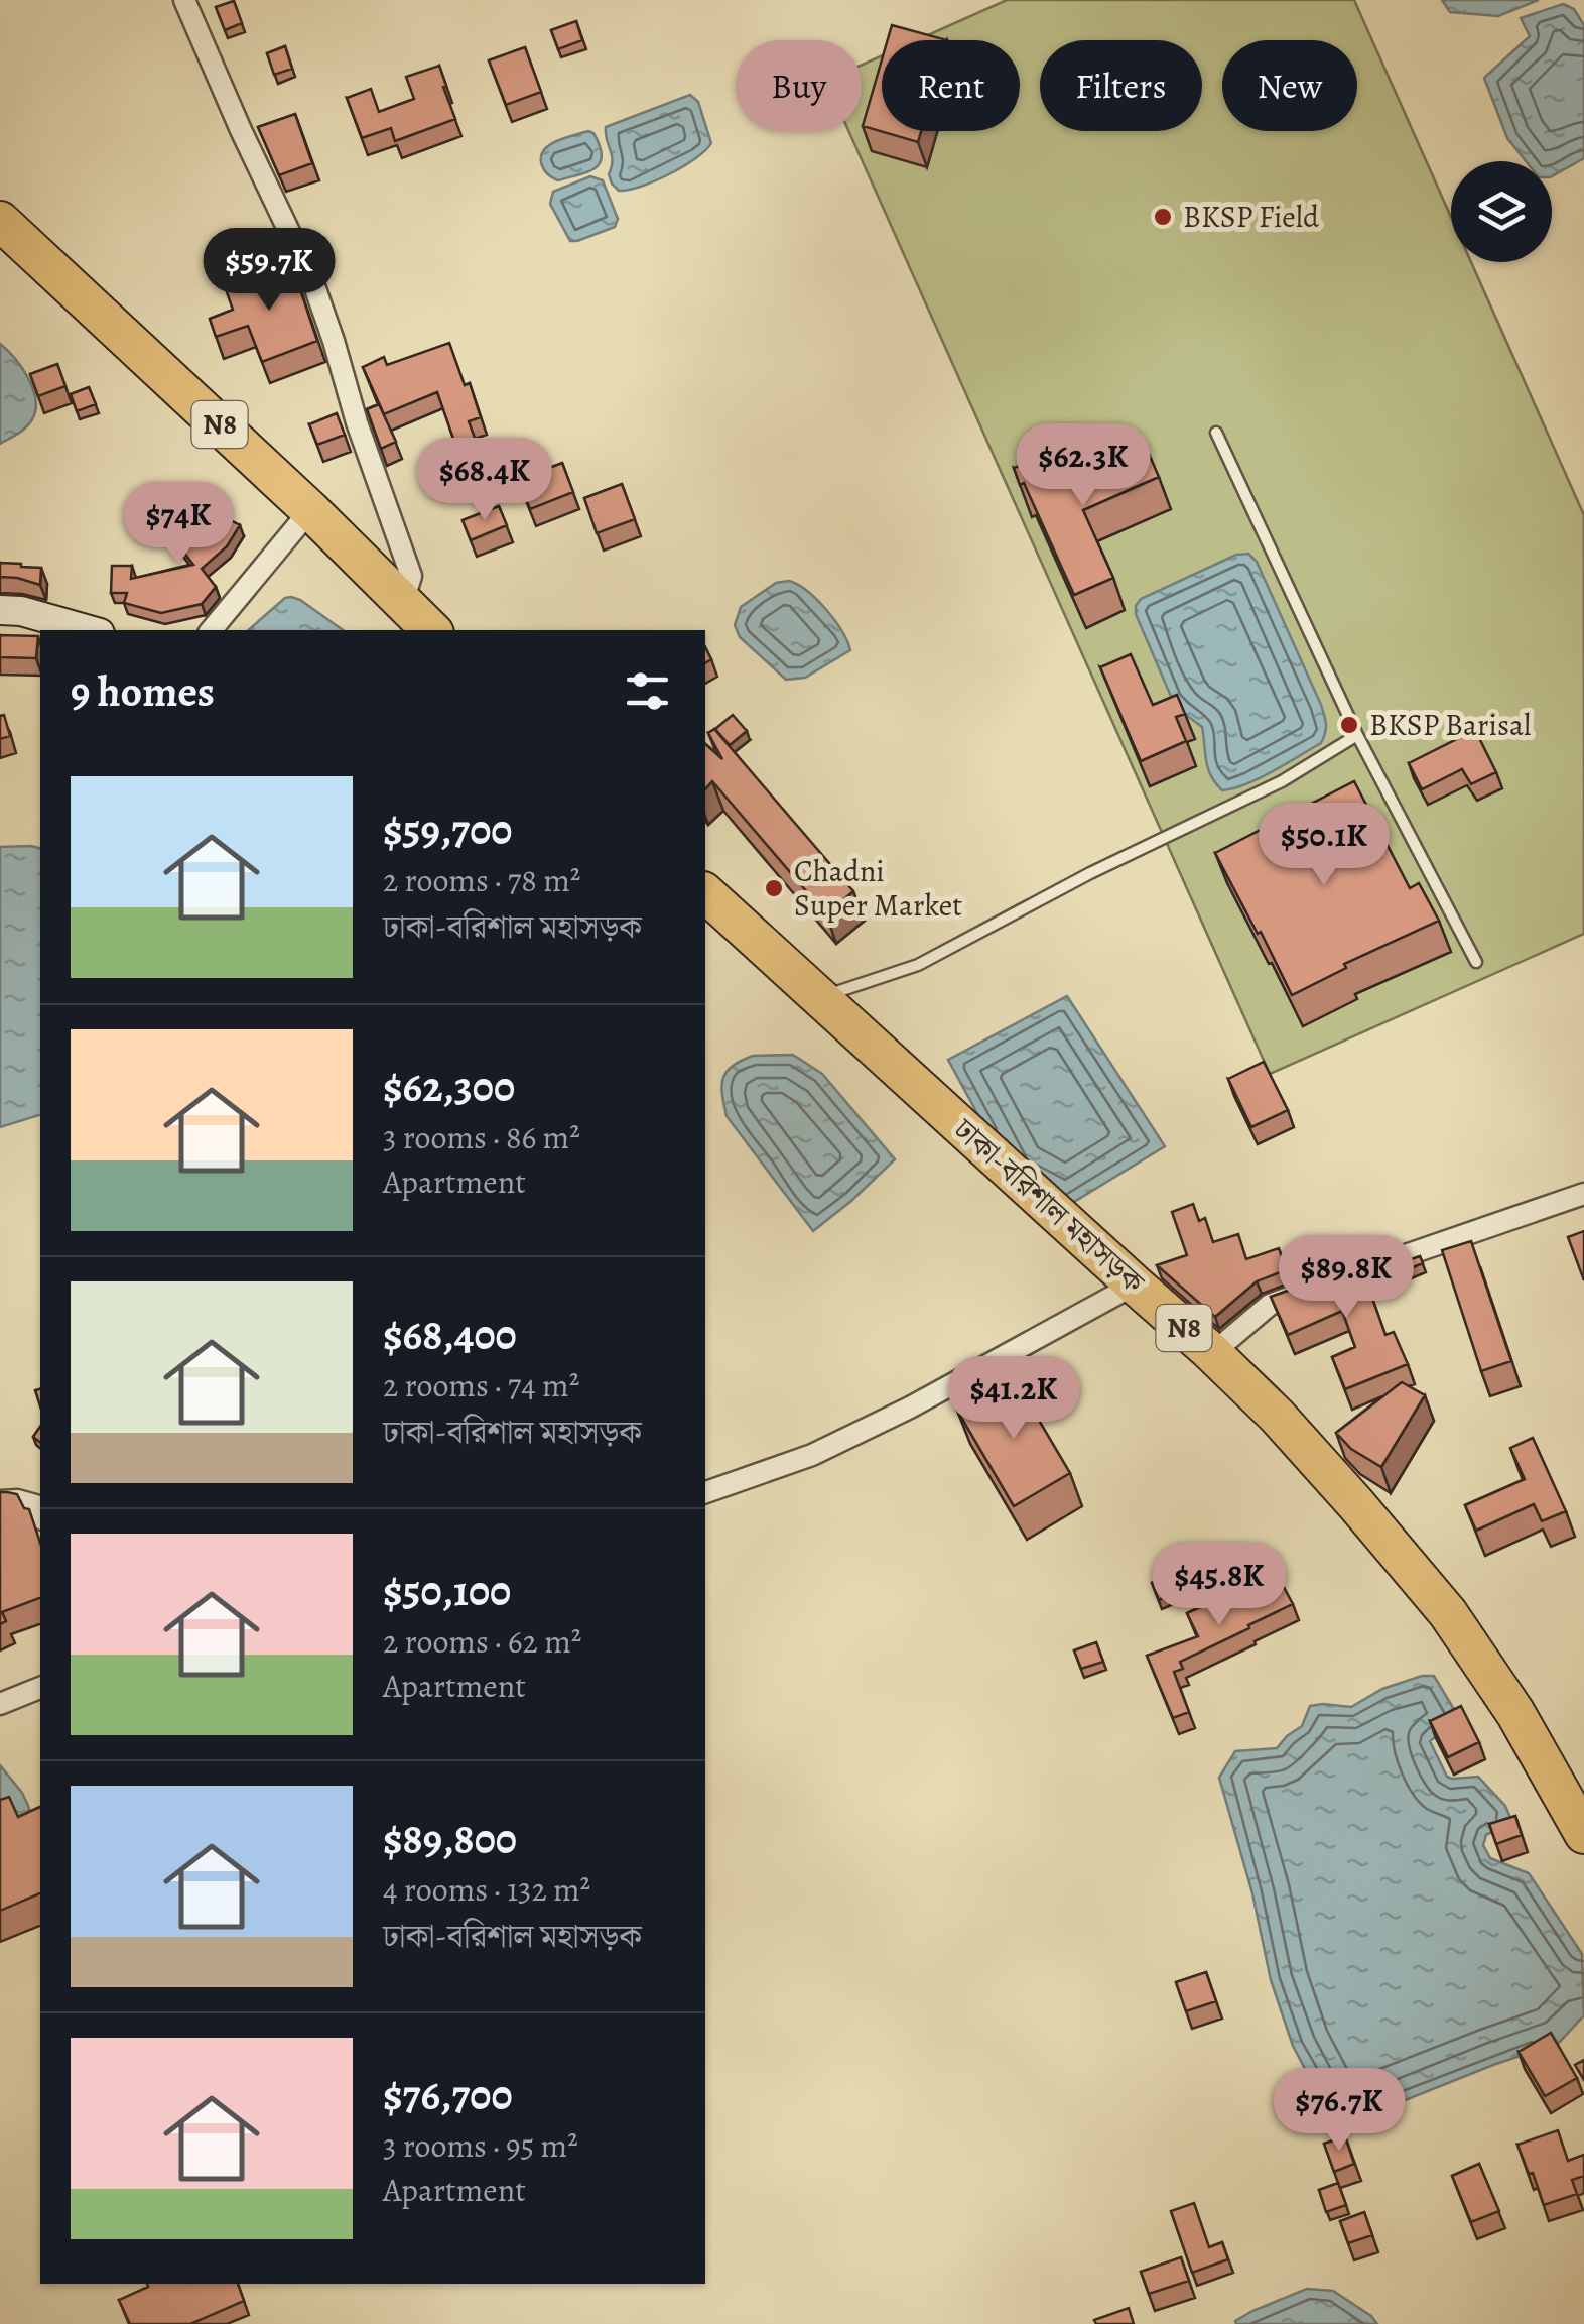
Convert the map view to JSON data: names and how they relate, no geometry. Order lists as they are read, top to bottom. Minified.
{"streets":{"highway":["N8","ঢাকা-বরিশাল মহাসড়ক"]},"places":["BKSP Field","BKSP Barisal","Chadni Super Market"],"page":{"chip":["Buy","Rent","Filters","New"],"price":["$59.7K","$62.3K","$68.4K","$74K","$50.1K","$89.8K","$41.2K","$45.8K","$76.7K"],"heading":"9 homes","list":[{"name":"$59,700","note":"2 rooms · 78 m² · ঢাকা-বরিশাল মহাসড়ক"},{"name":"$62,300","note":"3 rooms · 86 m² · Apartment"},{"name":"$68,400","note":"2 rooms · 74 m² · ঢাকা-বরিশাল মহাসড়ক"},{"name":"$50,100","note":"2 rooms · 62 m² · Apartment"},{"name":"$89,800","note":"4 rooms · 132 m² · ঢাকা-বরিশাল মহাসড়ক"},{"name":"$76,700","note":"3 rooms · 95 m² · Apartment"}]}}
